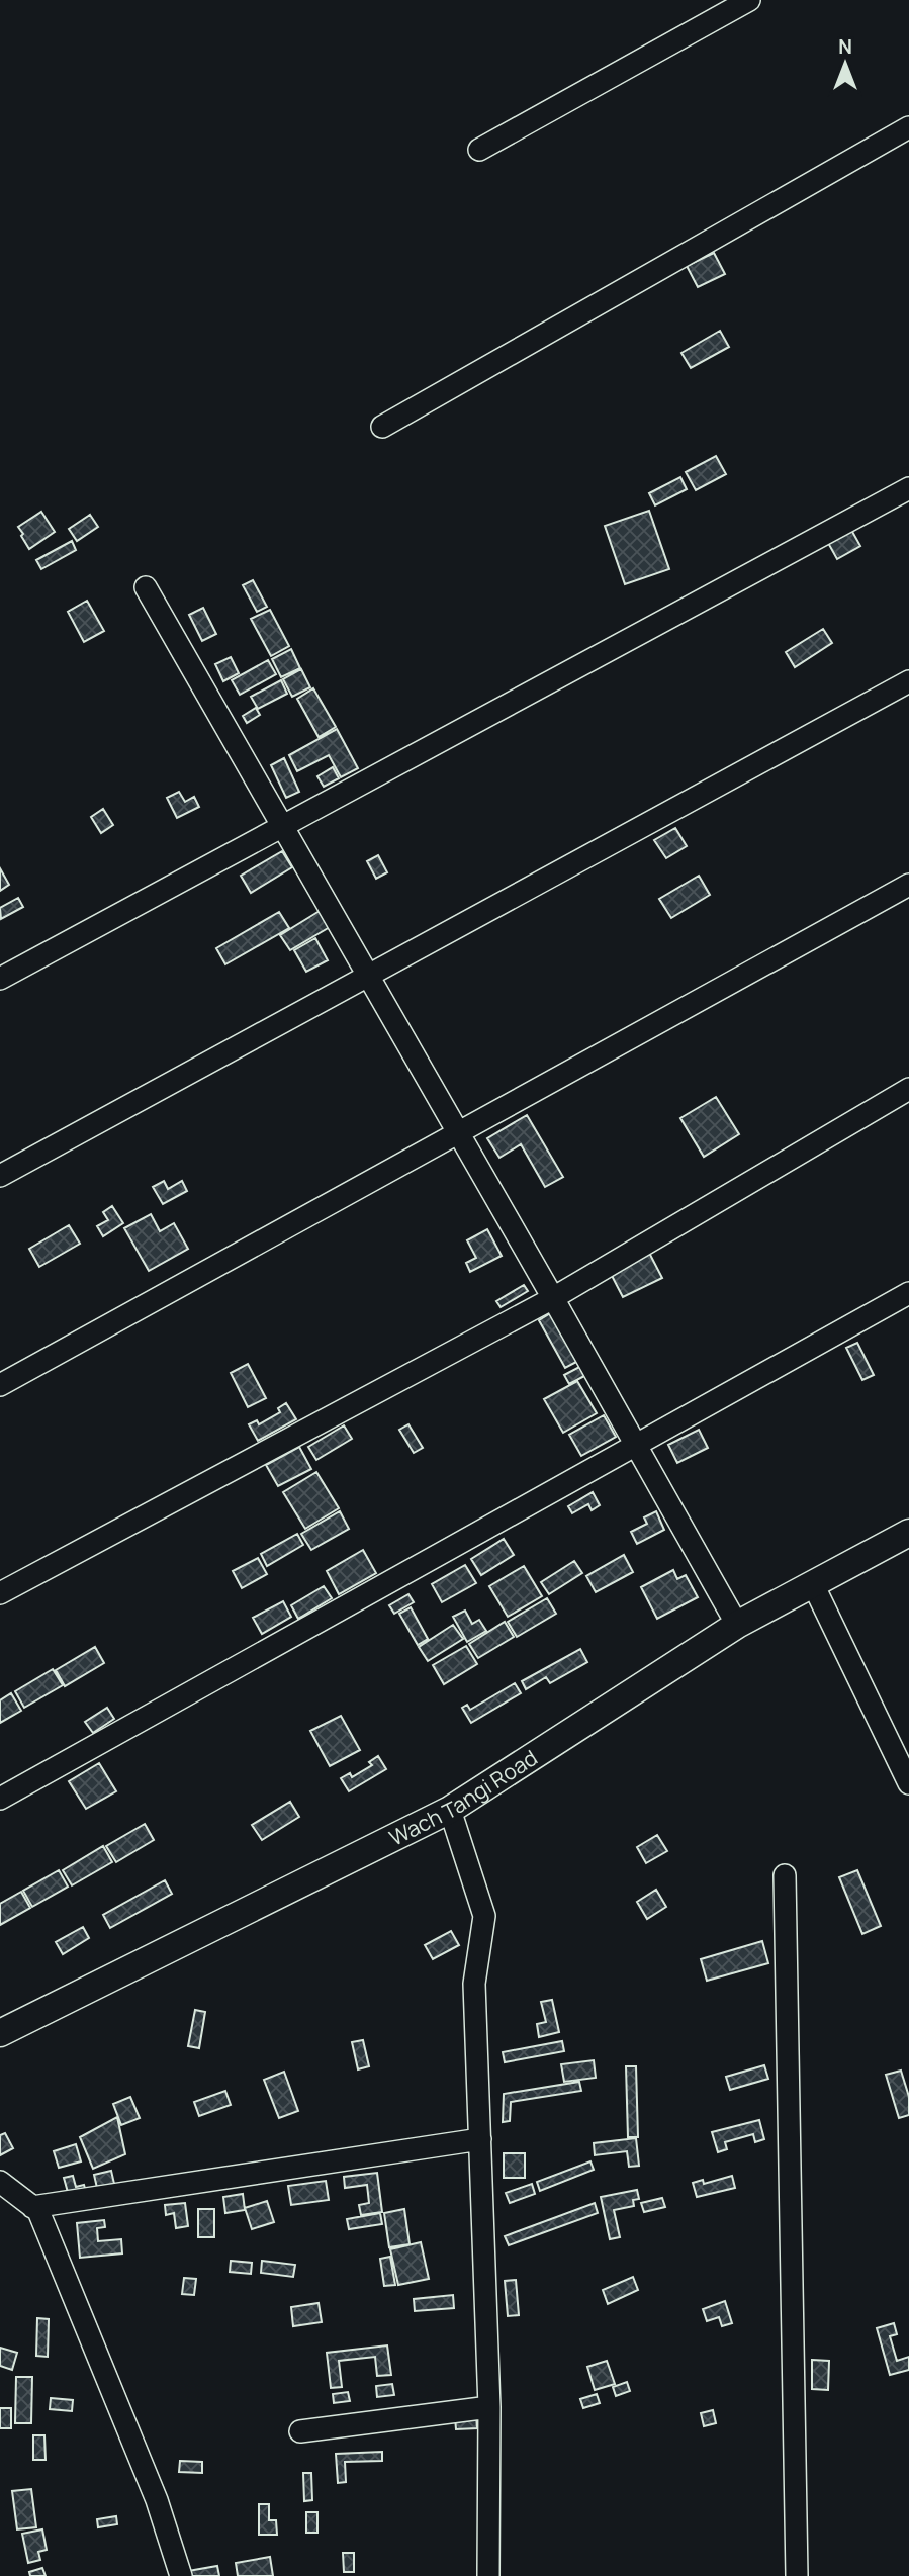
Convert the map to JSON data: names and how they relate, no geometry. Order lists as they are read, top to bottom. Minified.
{"streets":{"main road":["Wach Tangi Road"]},"north":"top"}
